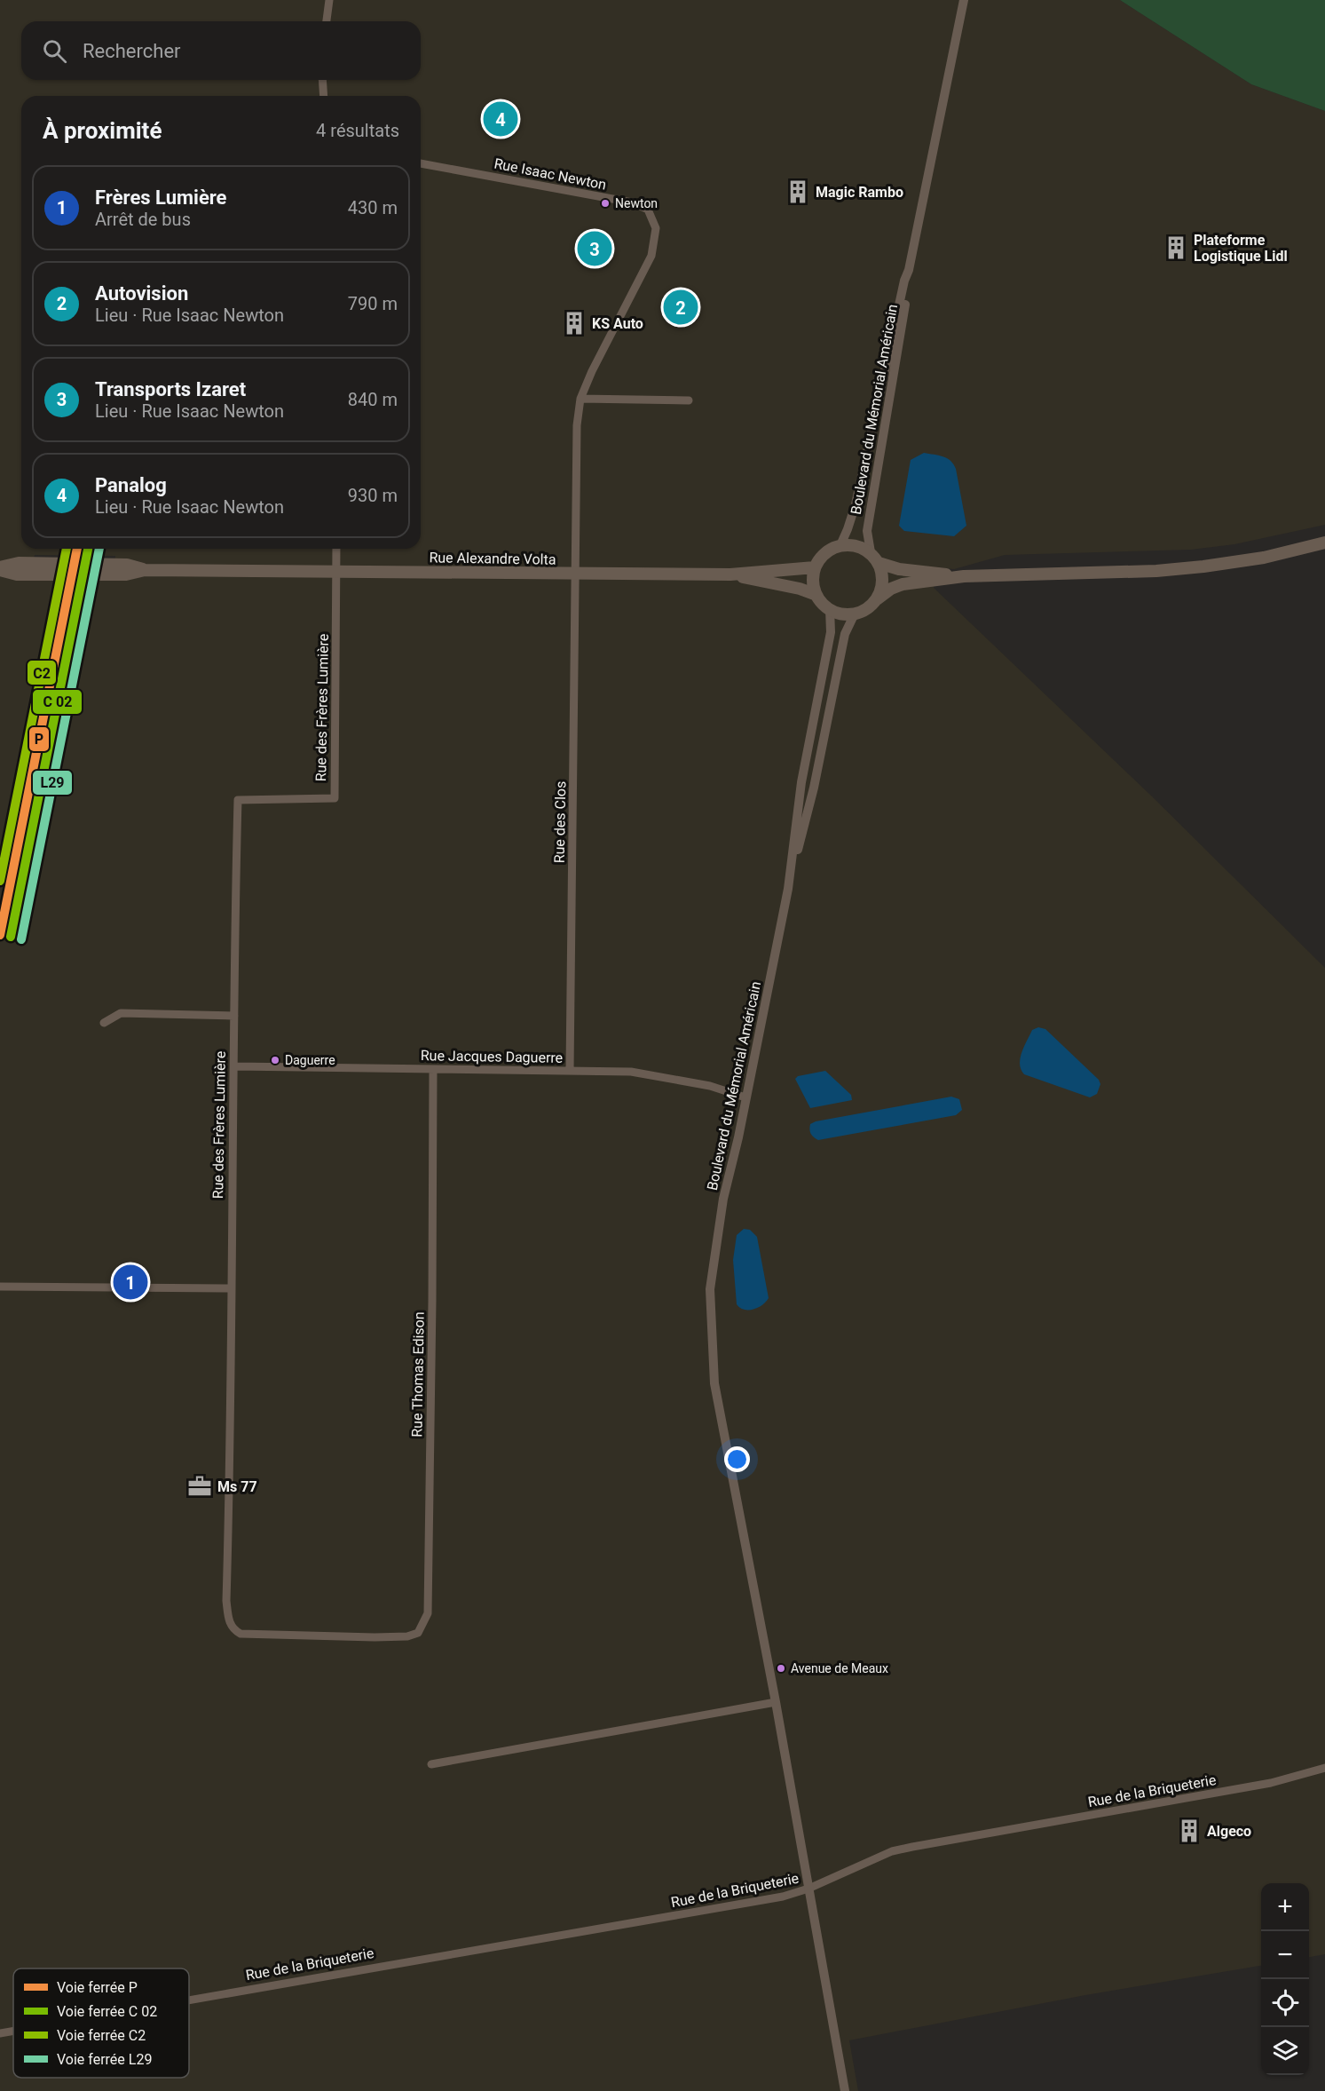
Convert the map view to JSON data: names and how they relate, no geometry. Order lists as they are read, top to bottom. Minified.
{"streets":{"main road":["Rue Alexandre Volta"],"street":["Rue Isaac Newton","Boulevard du Mémorial Américain","Rue des Frères Lumière","Rue des Clos","Rue Jacques Daguerre","Rue Thomas Edison","Rue de la Briqueterie"]},"crossings":[["Rue Isaac Newton","Rue Alexandre Volta"],["Rue Isaac Newton","Rue des Clos"],["Boulevard du Mémorial Américain","Rue Alexandre Volta"],["Boulevard du Mémorial Américain","Rue Jacques Daguerre"],["Rue Alexandre Volta","Rue des Frères Lumière"],["Rue Alexandre Volta","Rue des Clos"],["Rue des Frères Lumière","Rue Jacques Daguerre"],["Rue des Frères Lumière","Rue Thomas Edison"],["Rue des Clos","Rue Jacques Daguerre"],["Rue Jacques Daguerre","Rue Thomas Edison"]],"places":{"building":["Magic Rambo","Plateforme Logistique Lidl","KS Auto","Algeco"],"other":["Newton","Daguerre","Avenue de Meaux"],"office":["Ms 77"]},"lines":["rail line P","rail line C2","rail line L29"],"legend":["Voie ferrée P","Voie ferrée C 02","Voie ferrée C2","Voie ferrée L29"],"page":{"search":"Rechercher","heading":["À proximité","4 résultats"],"pins":["4","3","2","1"],"list":[{"mark":"1","name":"Frères Lumière","note":"Arrêt de bus","value":"430 m"},{"mark":"2","name":"Autovision","note":"Lieu · Rue Isaac Newton","value":"790 m"},{"mark":"3","name":"Transports Izaret","note":"Lieu · Rue Isaac Newton","value":"840 m"},{"mark":"4","name":"Panalog","note":"Lieu · Rue Isaac Newton","value":"930 m"}],"map_buttons":["+","−"]}}
